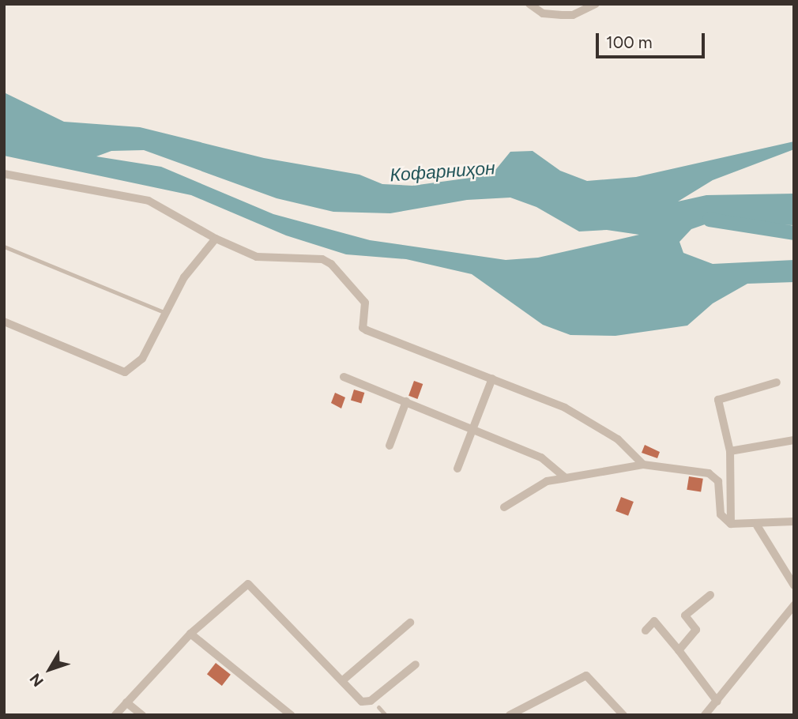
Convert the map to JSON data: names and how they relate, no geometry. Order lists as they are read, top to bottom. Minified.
{"water":["Кофарниҳон"],"scale_bar":"100 m","north":"bottom left"}
